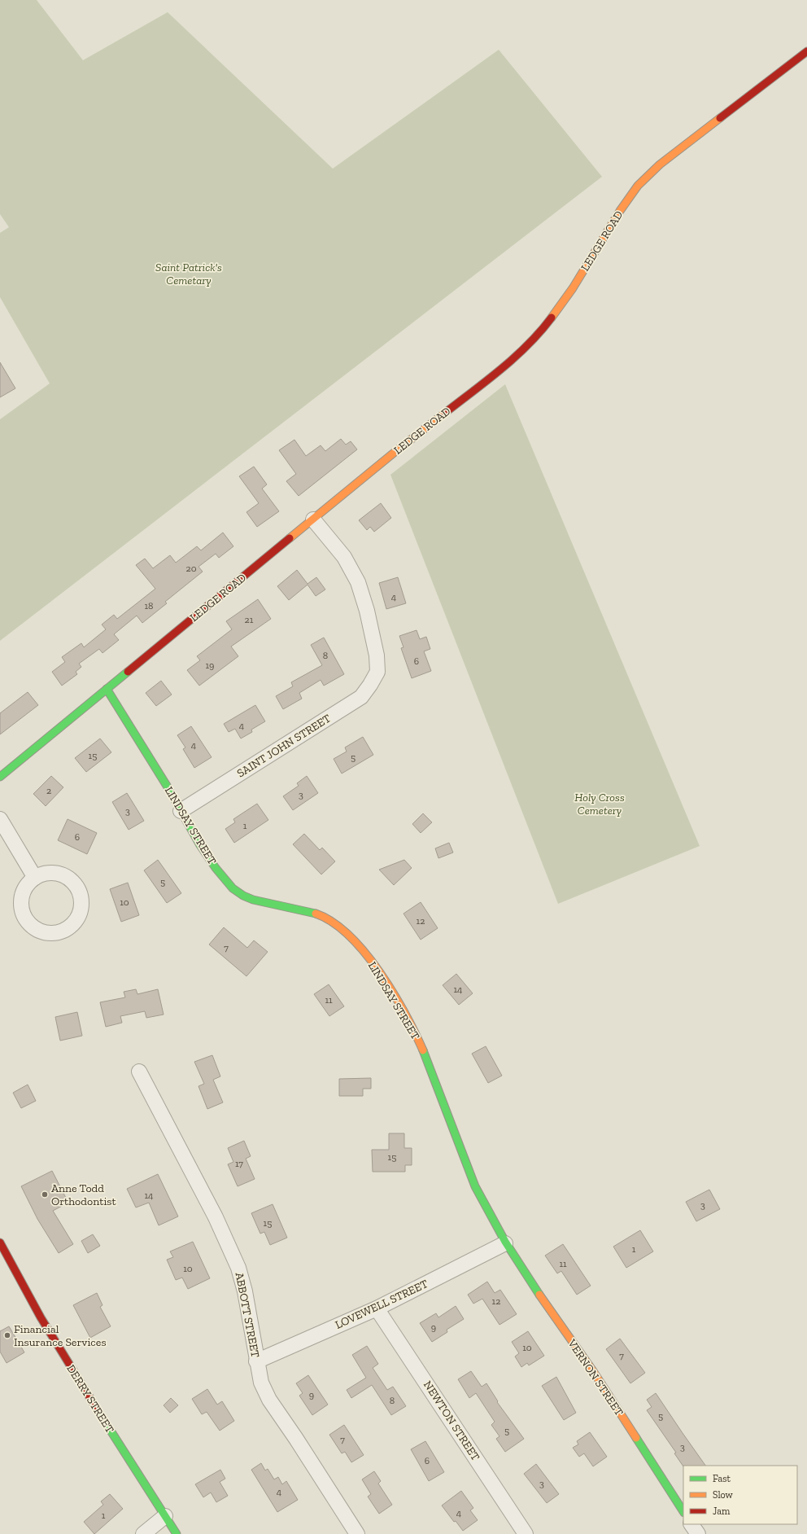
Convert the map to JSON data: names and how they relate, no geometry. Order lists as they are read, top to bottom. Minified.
{"streets":{"street":["LEDGE ROAD","SAINT JOHN STREET","LINDSAY STREET","LOVEWELL STREET","ABBOTT STREET","VERNON STREET","DERRY STREET","NEWTON STREET"]},"crossings":[["LEDGE ROAD","SAINT JOHN STREET"],["LEDGE ROAD","LINDSAY STREET"],["SAINT JOHN STREET","LINDSAY STREET"],["LINDSAY STREET","LOVEWELL STREET"],["LINDSAY STREET","VERNON STREET"],["LOVEWELL STREET","ABBOTT STREET"],["LOVEWELL STREET","VERNON STREET"],["LOVEWELL STREET","NEWTON STREET"]],"parks":["Saint Patrick's Cemetary","Holy Cross Cemetery"],"places":["Anne Todd Orthodontist","Financial Insurance Services"],"house_numbers":["20","4","18","21","8","6","19","4","4","15","5","2","3","3","1","6","5","10","12","7","14","11","15","17","14","3","15","1","11","10","12","9","10","7","9","8","5","5","7","3","6","3","4","4","1"],"legend":["Fast","Slow","Jam"]}
